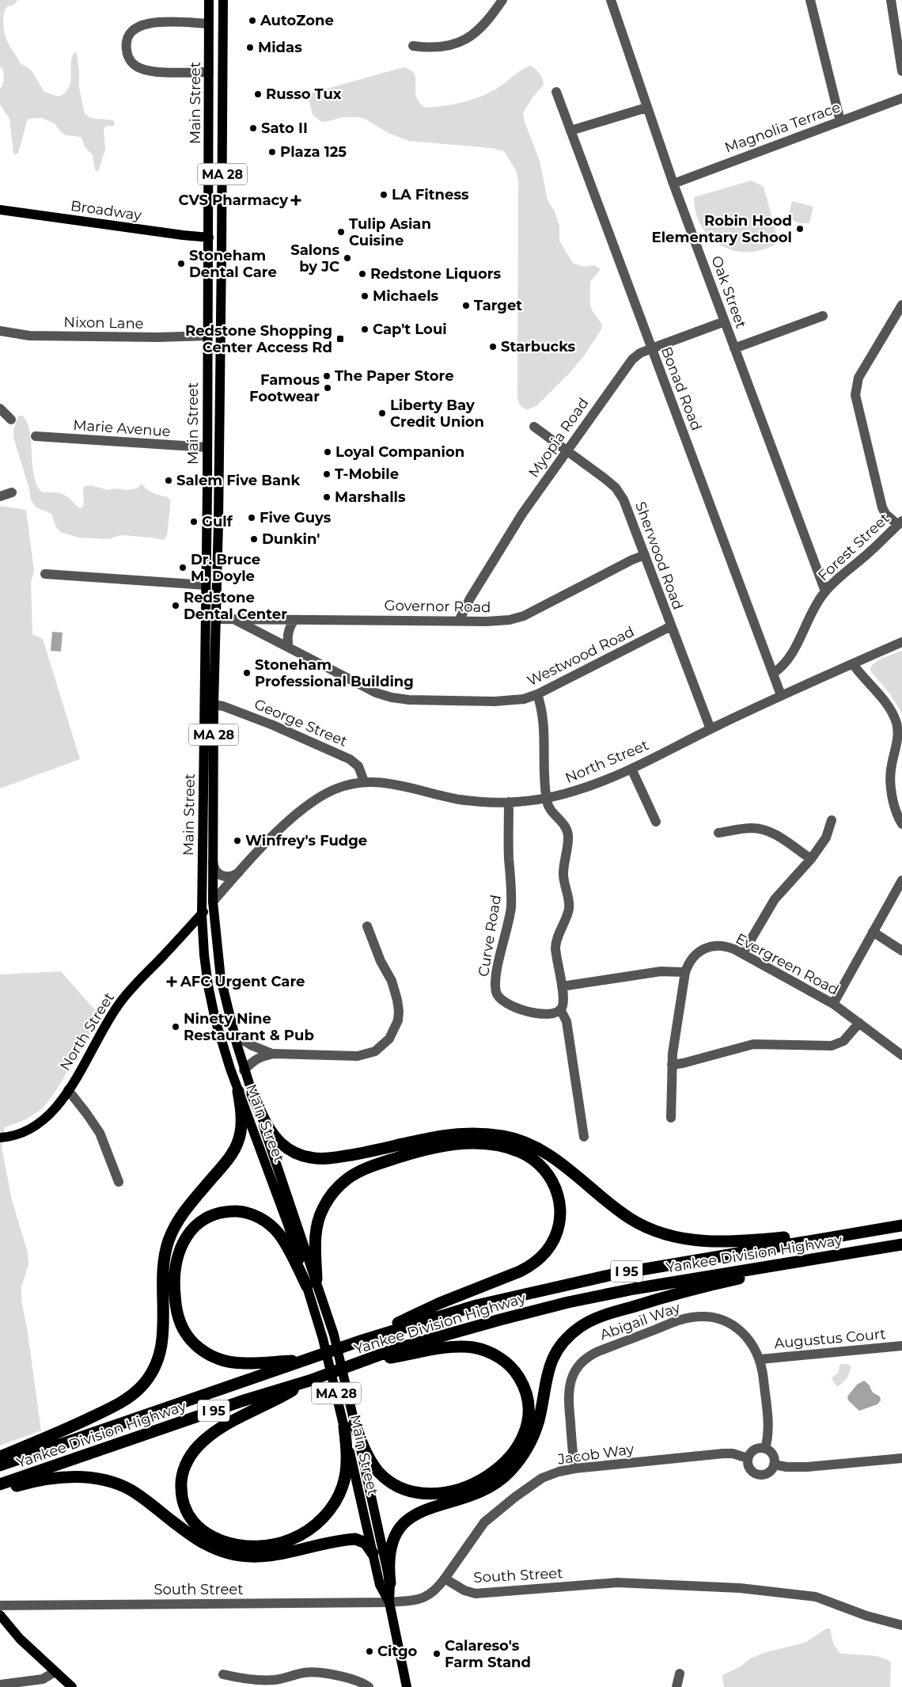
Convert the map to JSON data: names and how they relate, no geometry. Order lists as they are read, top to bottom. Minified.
{"streets":{"highway":["Yankee Division Highway","I 95"],"main road":["Main Street","MA 28","Broadway","North Street"],"street":["Magnolia Terrace","Oak Street","Nixon Lane","Bonad Road","Marie Avenue","Myopia Road","Forest Street","Sherwood Road","Governor Road","Westwood Road","George Street","Curve Road","Evergreen Road","Abigail Way","Augustus Court","Jacob Way","South Street"]},"crossings":[["Main Street","Broadway"],["Main Street","Nixon Lane"],["Main Street","Marie Avenue"],["Main Street","Governor Road"],["Main Street","George Street"],["Main Street","North Street"],["Main Street","Yankee Division Highway"],["Main Street","South Street"],["Magnolia Terrace","Oak Street"],["Oak Street","Myopia Road"],["Oak Street","Forest Street"],["Bonad Road","Myopia Road"],["Bonad Road","Forest Street"],["Bonad Road","North Street"],["Myopia Road","Sherwood Road"],["Myopia Road","Governor Road"],["Sherwood Road","Governor Road"],["Sherwood Road","Westwood Road"],["Sherwood Road","North Street"],["Governor Road","Westwood Road"],["George Street","North Street"],["North Street","Curve Road"],["Abigail Way","Augustus Court"],["Abigail Way","Jacob Way"],["Jacob Way","South Street"]],"places":{"other":["AutoZone","Midas","Russo Tux","Sato II","Plaza 125","LA Fitness","Robin Hood Elementary School","Tulip Asian Cuisine","Salons by JC","Stoneham Dental Care","Redstone Liquors","Michaels","Target","Cap't Loui","Starbucks","The Paper Store","Famous Footwear","Liberty Bay Credit Union","Loyal Companion","T-Mobile","Salem Five Bank","Marshalls","Five Guys","Gulf","Dunkin'","Dr. Bruce M. Doyle","Redstone Dental Center","Stoneham Professional Building","Winfrey's Fudge","Ninety Nine Restaurant & Pub","Citgo","Calareso's Farm Stand"],"health":["CVS Pharmacy","AFC Urgent Care"],"transit":["Redstone Shopping Center Access Rd"]}}
